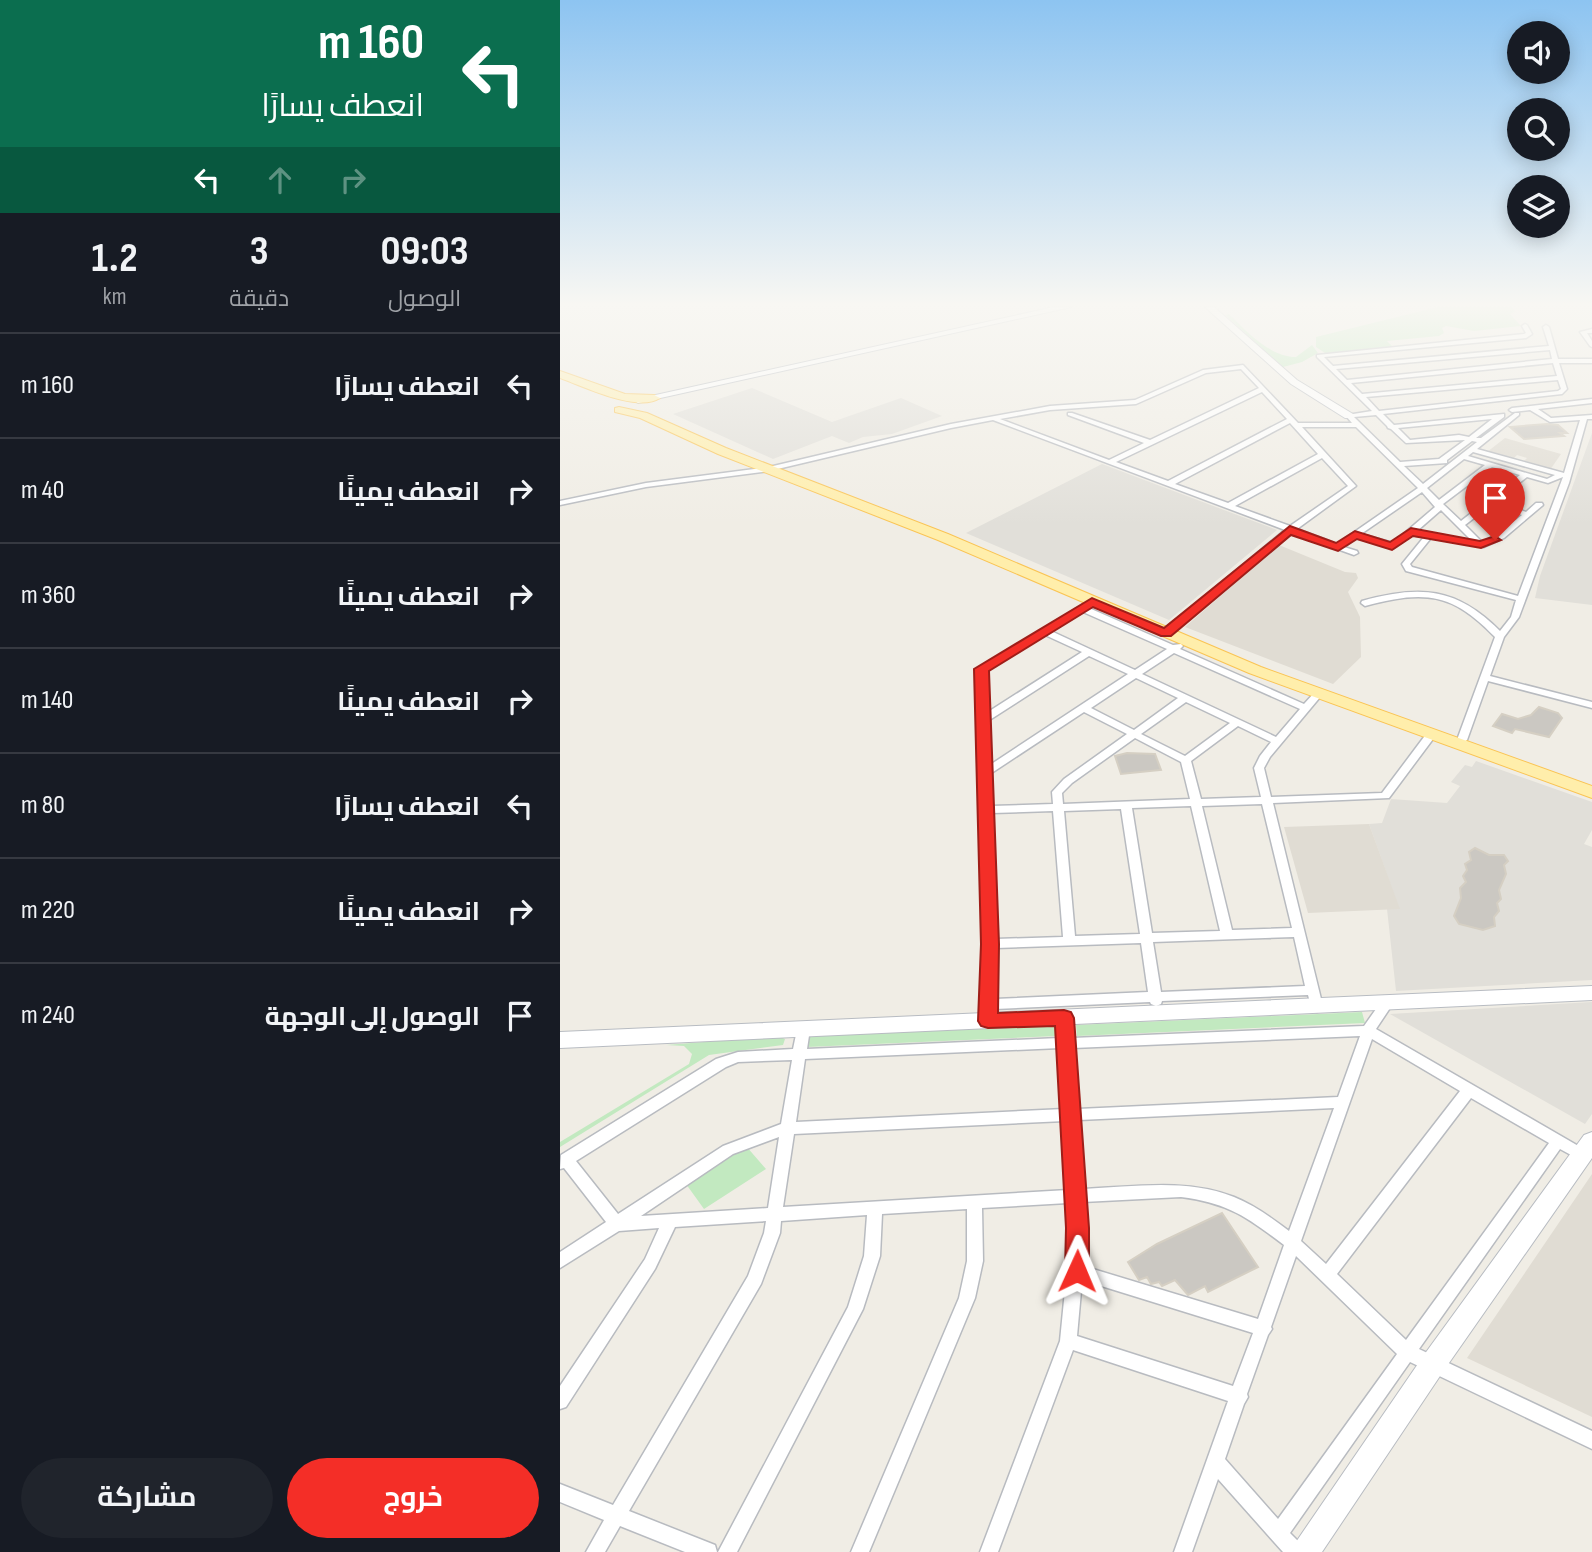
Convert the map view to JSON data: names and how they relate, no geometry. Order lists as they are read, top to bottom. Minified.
{"page":{"turn":["160 m","انعطف يسارًا"],"eta":["09:03","الوصول","3","دقيقة","1.2","km"],"list":[{"name":"انعطف يسارًا","value":"160 m"},{"name":"انعطف يمينًا","value":"40 m"},{"name":"انعطف يمينًا","value":"360 m"},{"name":"انعطف يمينًا","value":"140 m"},{"name":"انعطف يسارًا","value":"80 m"},{"name":"انعطف يمينًا","value":"220 m"},{"name":"الوصول إلى الوجهة","value":"240 m"}],"buttons":["خروج","مشاركة"]}}
